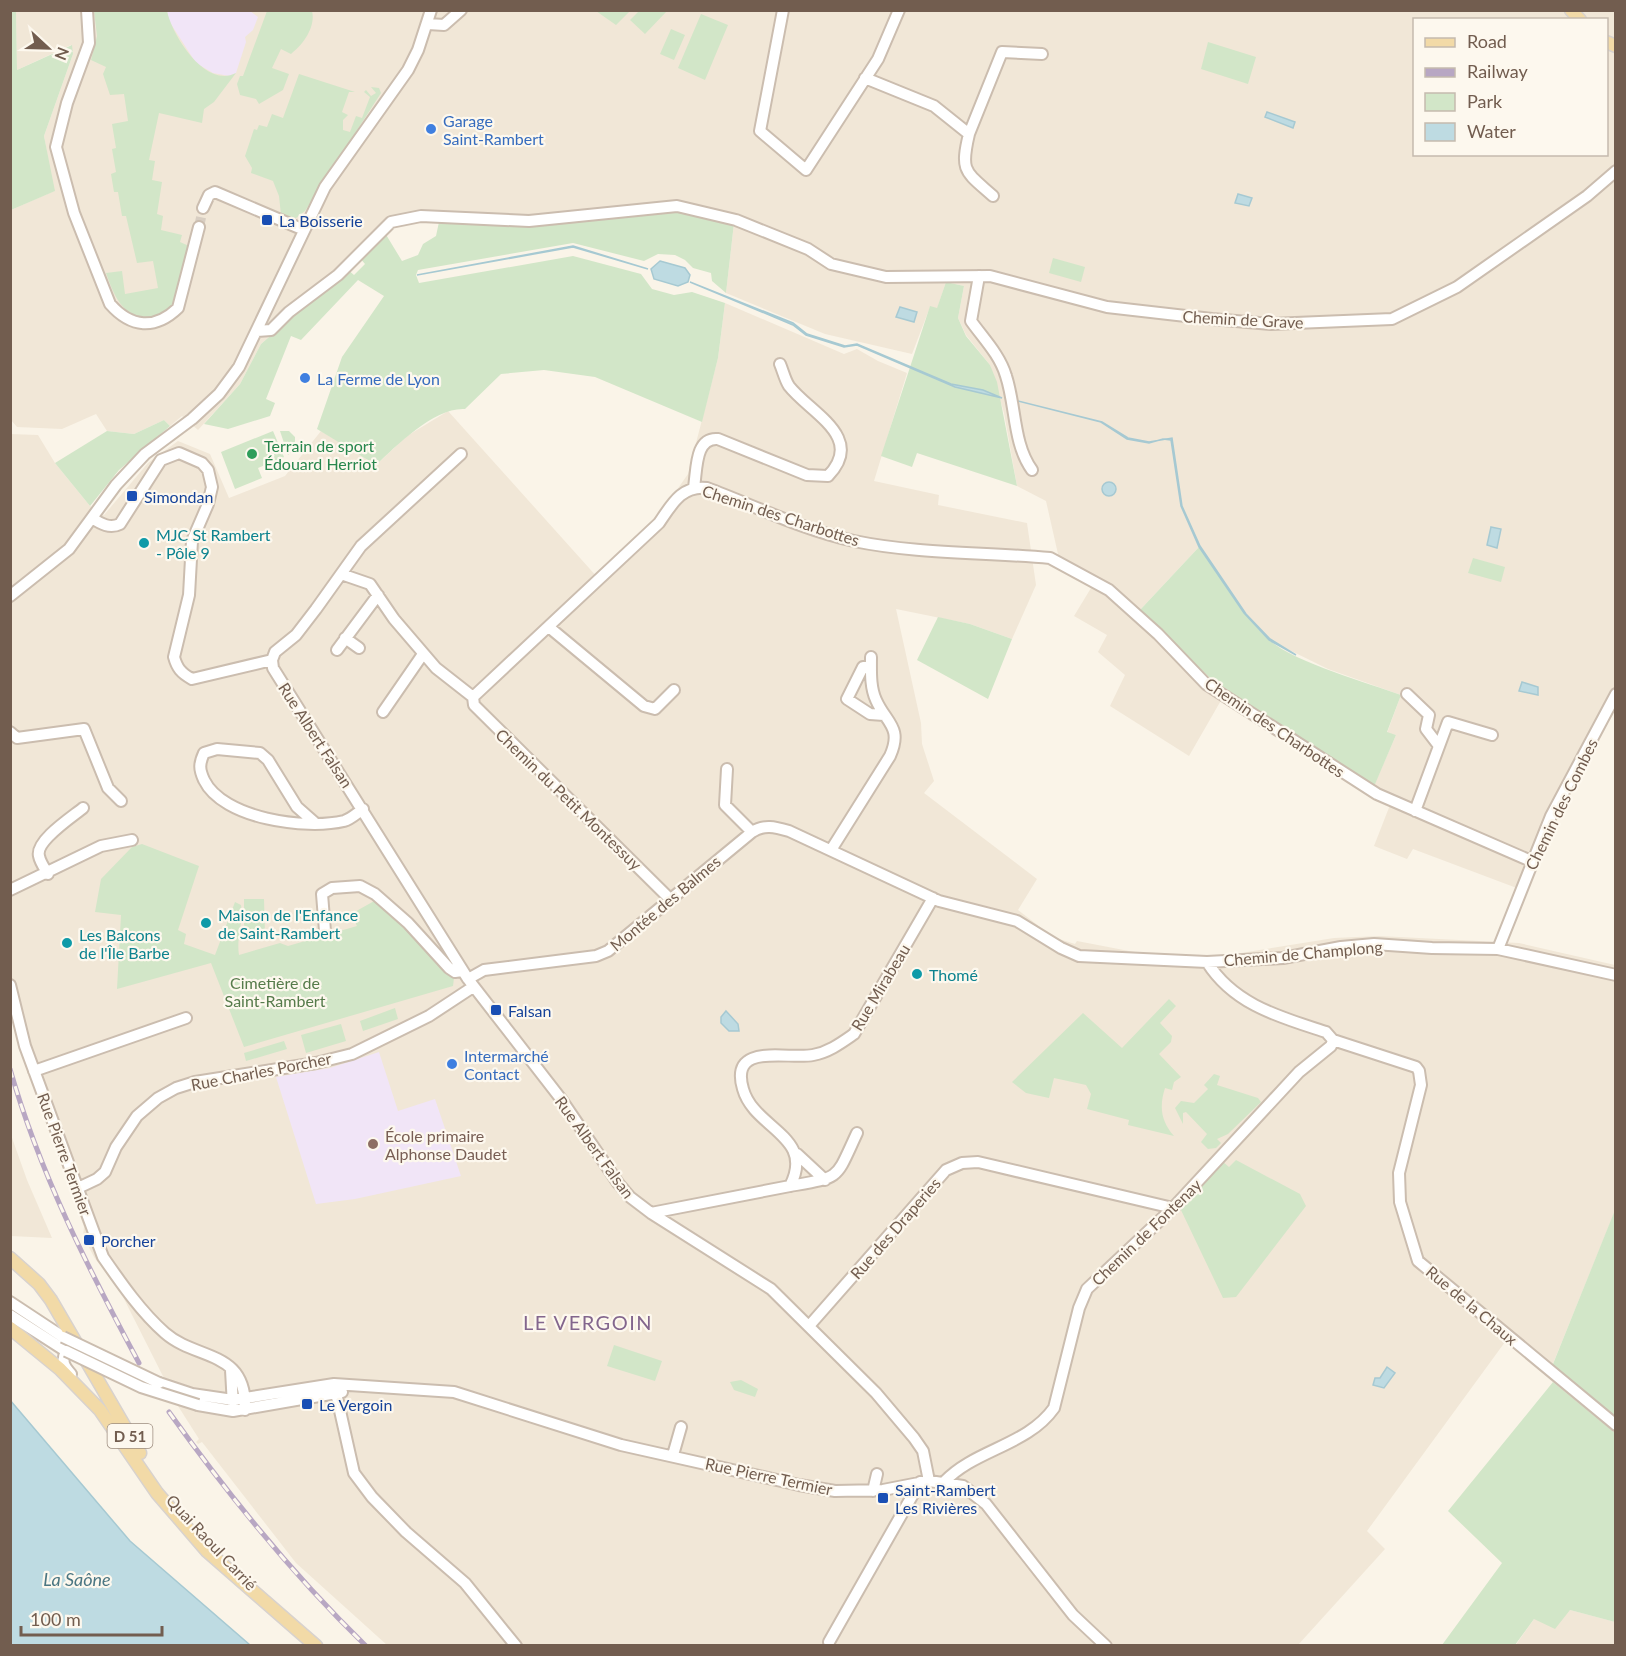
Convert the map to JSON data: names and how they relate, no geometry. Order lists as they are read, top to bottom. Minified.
{"streets":{"main road":["D 51","Quai Raoul Carrié"],"street":["Chemin de Grave","Chemin des Charbottes","Rue Albert Falsan","Chemin du Petit Montessuy","Chemin des Combes","Montée des Balmes","Chemin de Champlong","Rue Mirabeau","Rue Charles Porcher","Rue Pierre Termier","Rue des Draperies","Chemin de Fontenay","Rue de la Chaux"]},"crossings":[["Chemin des Charbottes","Chemin du Petit Montessuy"],["Chemin des Charbottes","Chemin des Combes"],["Rue Albert Falsan","Montée des Balmes"],["Rue Albert Falsan","Rue Charles Porcher"],["Rue Albert Falsan","Rue Pierre Termier"],["Rue Albert Falsan","Rue des Draperies"],["Chemin du Petit Montessuy","Montée des Balmes"],["Chemin des Combes","Chemin de Champlong"],["Montée des Balmes","Rue Charles Porcher"],["Chemin de Champlong","Rue Mirabeau"],["Chemin de Champlong","Rue de la Chaux"],["Rue Charles Porcher","Rue Pierre Termier"],["Rue Pierre Termier","Chemin de Fontenay"],["Rue des Draperies","Chemin de Fontenay"],["Chemin de Fontenay","Rue de la Chaux"],["D 51","Quai Raoul Carrié"]],"districts":["LE VERGOIN"],"water":["La Saône"],"parks":["Cimetière de Saint-Rambert"],"places":{"other":["Garage Saint-Rambert","La Ferme de Lyon","Terrain de sport Édouard Herriot","MJC St Rambert - Pôle 9","Maison de l'Enfance de Saint-Rambert","Les Balcons de l'Île Barbe","Thomé","Intermarché Contact","École primaire Alphonse Daudet"],"transit":["La Boisserie","Simondan","Falsan","Porcher","Le Vergoin","Saint-Rambert Les Rivières"]},"legend":["Road","Railway","Park","Water"],"scale_bar":"100 m","north":"right"}
